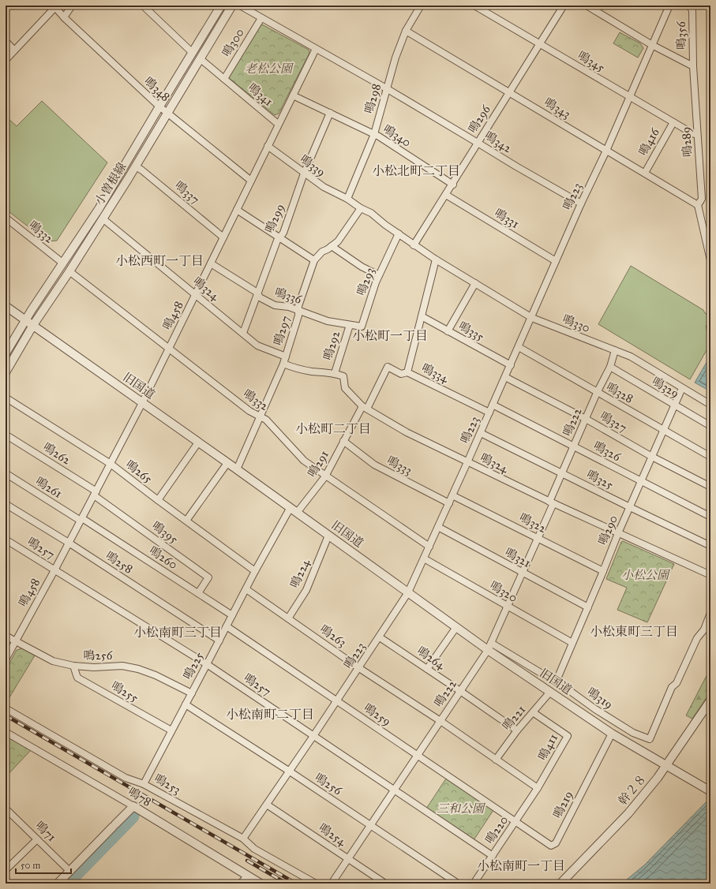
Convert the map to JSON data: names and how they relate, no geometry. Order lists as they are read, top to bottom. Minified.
{"streets":{"street":["鳴356","鳴300","鳴345","鳴348","鳴341","鳴298","鳴343","鳴296","鳴340","鳴342","鳴416","鳴289","鳴339","小曽根線","鳴337","鳴223","鳴299","鳴331","鳴332","鳴293","鳴324","鳴336","鳴458","鳴330","鳴297","鳴335","鳴292","鳴334","旧国道","鳴329","鳴328","鳴222","鳴327","鳴326","鳴262","鳴291","鳴333","鳴265","鳴325","鳴261","鳴322","鳴290","鳴395","鳴257","鳴260","鳴321","鳴258","鳴224","鳴320","鳴263","鳴256","鳴264","鳴225","鳴255","鳴319","鳴259","鳴221","鳴411","鳴253","幹２８","鳴78","鳴219","鳴220","鳴71","鳴254"]},"crossings":[["鳴356","鳴289"],["鳴300","鳴341"],["鳴345","鳴296"],["鳴345","鳴416"],["鳴345","鳴289"],["鳴345","鳴223"],["鳴348","小曽根線"],["鳴341","小曽根線"],["鳴298","鳴343"],["鳴298","鳴340"],["鳴298","鳴342"],["鳴298","鳴339"],["鳴343","鳴296"],["鳴343","鳴416"],["鳴343","鳴289"],["鳴343","鳴223"],["鳴296","鳴340"],["鳴296","鳴342"],["鳴296","鳴331"],["鳴296","鳴330"],["鳴340","鳴299"],["鳴342","鳴223"],["鳴339","鳴299"],["小曽根線","鳴337"],["小曽根線","鳴332"],["小曽根線","鳴324"],["小曽根線","旧国道"],["鳴337","鳴458"],["鳴223","鳴331"],["鳴223","鳴332"],["鳴223","鳴324"],["鳴223","鳴330"],["鳴223","鳴335"],["鳴223","鳴334"],["鳴223","旧国道"],["鳴223","鳴328"],["鳴223","鳴327"],["鳴223","鳴326"],["鳴223","鳴333"],["鳴223","鳴325"],["鳴223","鳴322"],["鳴223","鳴257"],["鳴223","鳴321"],["鳴223","鳴320"],["鳴223","鳴263"],["鳴223","鳴256"],["鳴223","鳴264"],["鳴223","鳴259"],["鳴223","鳴253"],["鳴223","鳴254"],["鳴299","鳴324"],["鳴299","鳴336"],["鳴332","鳴458"],["鳴332","鳴297"],["鳴332","鳴291"],["鳴293","鳴336"],["鳴293","鳴292"],["鳴324","鳴458"],["鳴324","鳴297"],["鳴324","鳴292"],["鳴324","鳴222"],["鳴324","鳴291"],["鳴324","鳴290"],["鳴336","鳴458"],["鳴336","鳴297"],["鳴336","鳴292"],["鳴458","旧国道"],["鳴458","鳴262"],["鳴458","鳴265"],["鳴458","鳴261"],["鳴458","鳴395"],["鳴458","鳴257"],["鳴458","鳴260"],["鳴458","鳴258"],["鳴458","鳴256"],["鳴330","鳴334"],["鳴330","鳴222"],["鳴330","鳴290"],["鳴297","旧国道"],["鳴335","鳴334"],["鳴334","鳴291"],["旧国道","鳴222"],["旧国道","鳴291"],["旧国道","鳴224"],["旧国道","鳴225"],["旧国道","鳴319"],["旧国道","鳴221"],["旧国道","幹２８"],["旧国道","鳴219"],["鳴329","鳴222"],["鳴329","鳴290"],["鳴328","鳴222"],["鳴328","鳴290"],["鳴222","鳴327"],["鳴222","鳴326"],["鳴222","鳴325"],["鳴222","鳴322"],["鳴222","鳴257"],["鳴222","鳴321"],["鳴222","鳴320"],["鳴222","鳴263"],["鳴222","鳴256"],["鳴222","鳴264"],["鳴222","鳴319"],["鳴222","鳴259"],["鳴222","鳴254"],["鳴327","鳴290"],["鳴326","鳴290"],["鳴262","鳴395"],["鳴291","鳴333"],["鳴265","鳴225"],["鳴325","鳴290"],["鳴261","鳴260"],["鳴322","鳴290"],["鳴290","鳴321"],["鳴290","鳴320"],["鳴290","鳴319"],["鳴395","鳴260"],["鳴257","鳴225"],["鳴257","鳴220"],["鳴260","鳴225"],["鳴258","鳴225"],["鳴224","鳴263"],["鳴263","鳴225"],["鳴263","鳴221"],["鳴263","鳴411"],["鳴263","鳴220"],["鳴256","鳴225"],["鳴256","鳴255"],["鳴264","鳴221"],["鳴225","鳴255"],["鳴225","鳴259"],["鳴225","鳴253"],["鳴259","鳴219"],["鳴259","鳴220"],["鳴221","鳴411"],["鳴411","鳴220"],["鳴219","鳴220"]],"districts":["小松北町二丁目","小松西町一丁目","小松町一丁目","小松町二丁目","小松東町三丁目","小松南町三丁目","小松南町二丁目","小松南町一丁目"],"parks":["老松公園","小松公園","三和公園"],"scale_bar":"50 m"}
